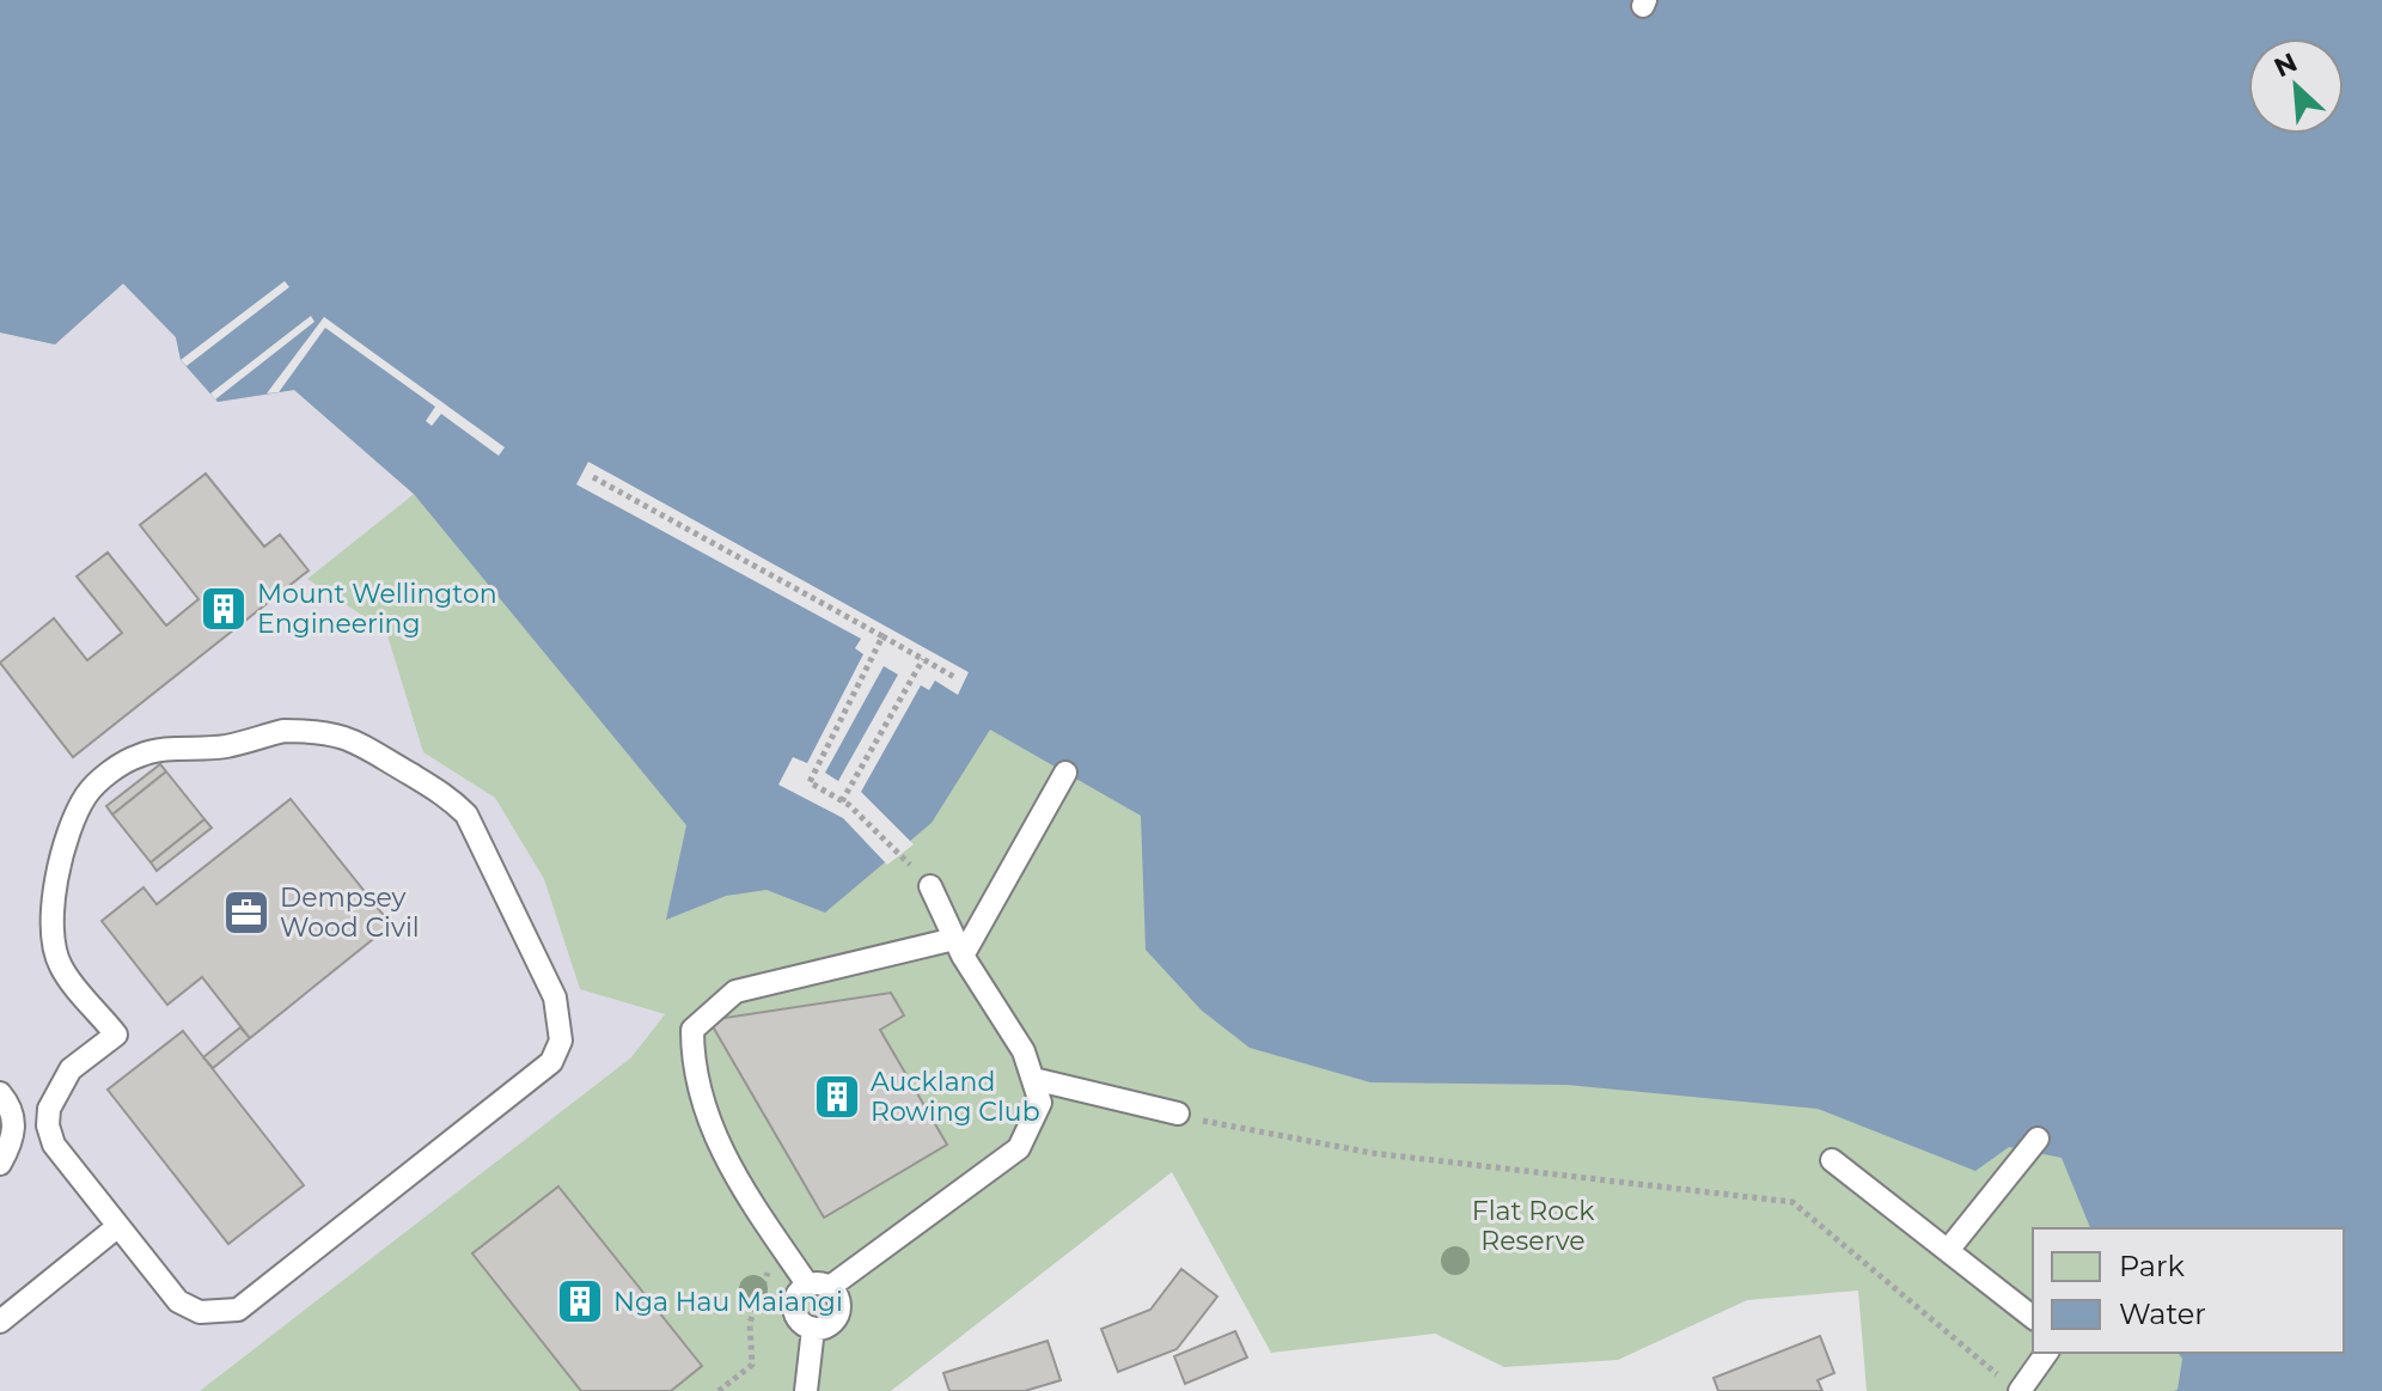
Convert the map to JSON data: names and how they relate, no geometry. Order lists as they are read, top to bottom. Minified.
{"parks":["Flat Rock Reserve"],"places":{"building":["Mount Wellington Engineering","Auckland Rowing Club","Nga Hau Maiangi"],"office":["Dempsey Wood Civil"]},"legend":["Park","Water"],"north":"top left"}
